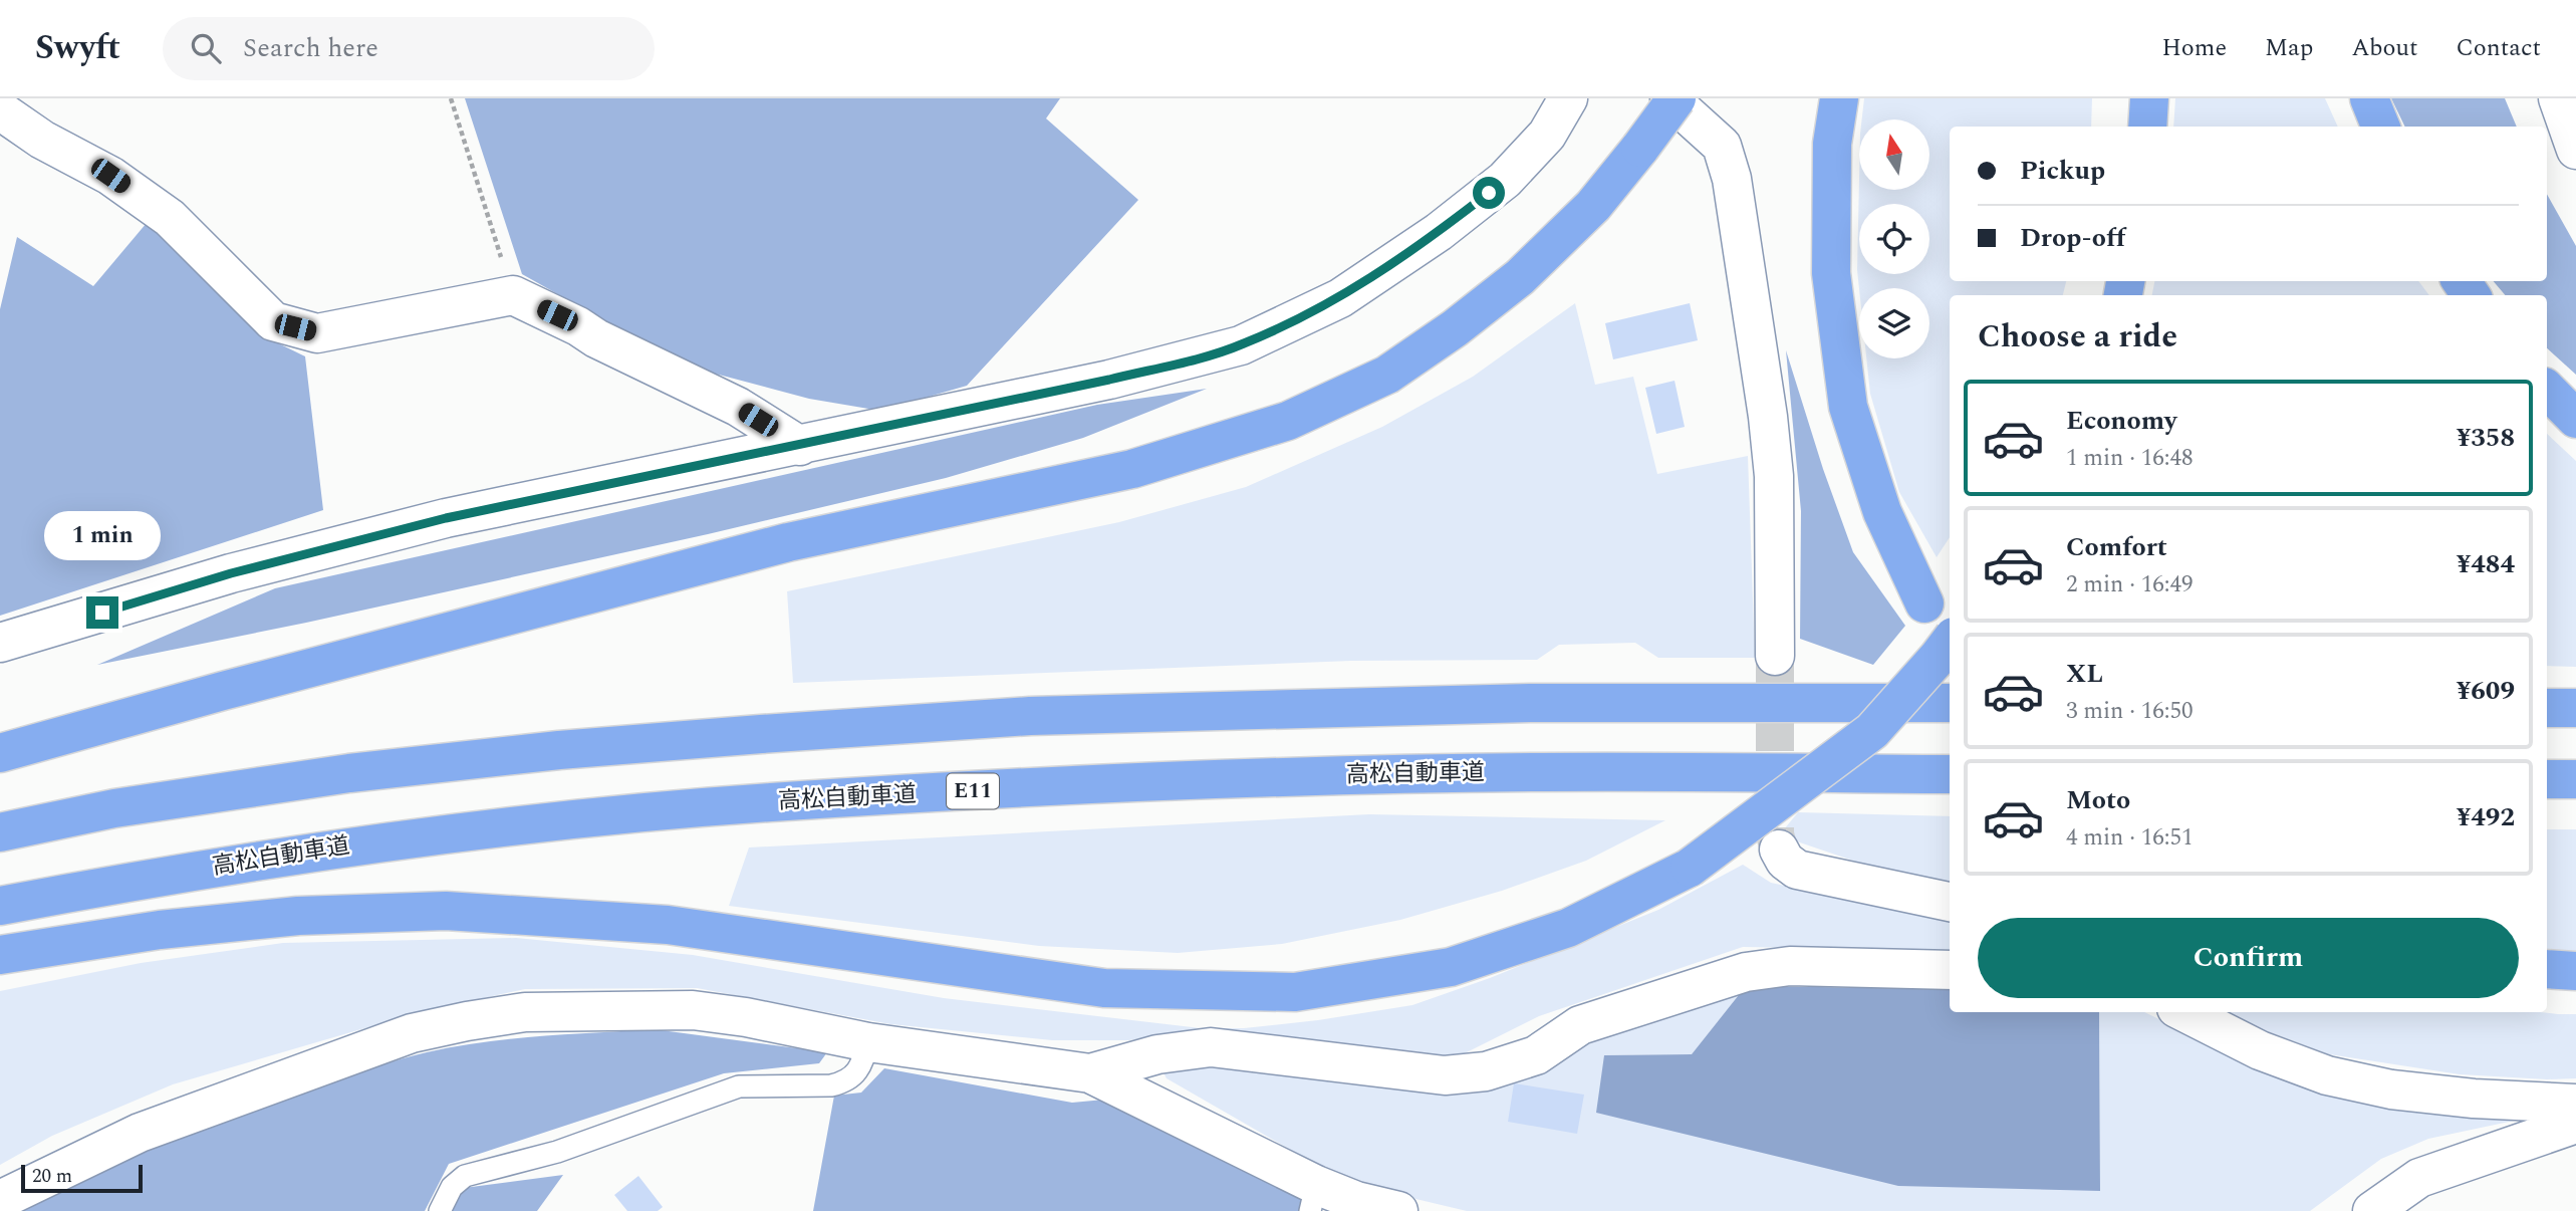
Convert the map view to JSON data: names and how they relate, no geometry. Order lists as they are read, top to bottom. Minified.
{"streets":{"highway":["高松自動車道","E11"]},"scale_bar":"20 m","north":"top","page":{"header":"Swyft","search":"Search here","nav":["Home","Map","About","Contact"],"banner":["Pickup","Drop-off"],"heading":"Choose a ride","list":[{"name":"Economy","note":"1 min · 16:48","value":"¥358"},{"name":"Comfort","note":"2 min · 16:49","value":"¥484"},{"name":"XL","note":"3 min · 16:50","value":"¥609"},{"name":"Moto","note":"4 min · 16:51","value":"¥492"}],"bubble":"1 min","buttons":"Confirm","scale":"20 m"}}
